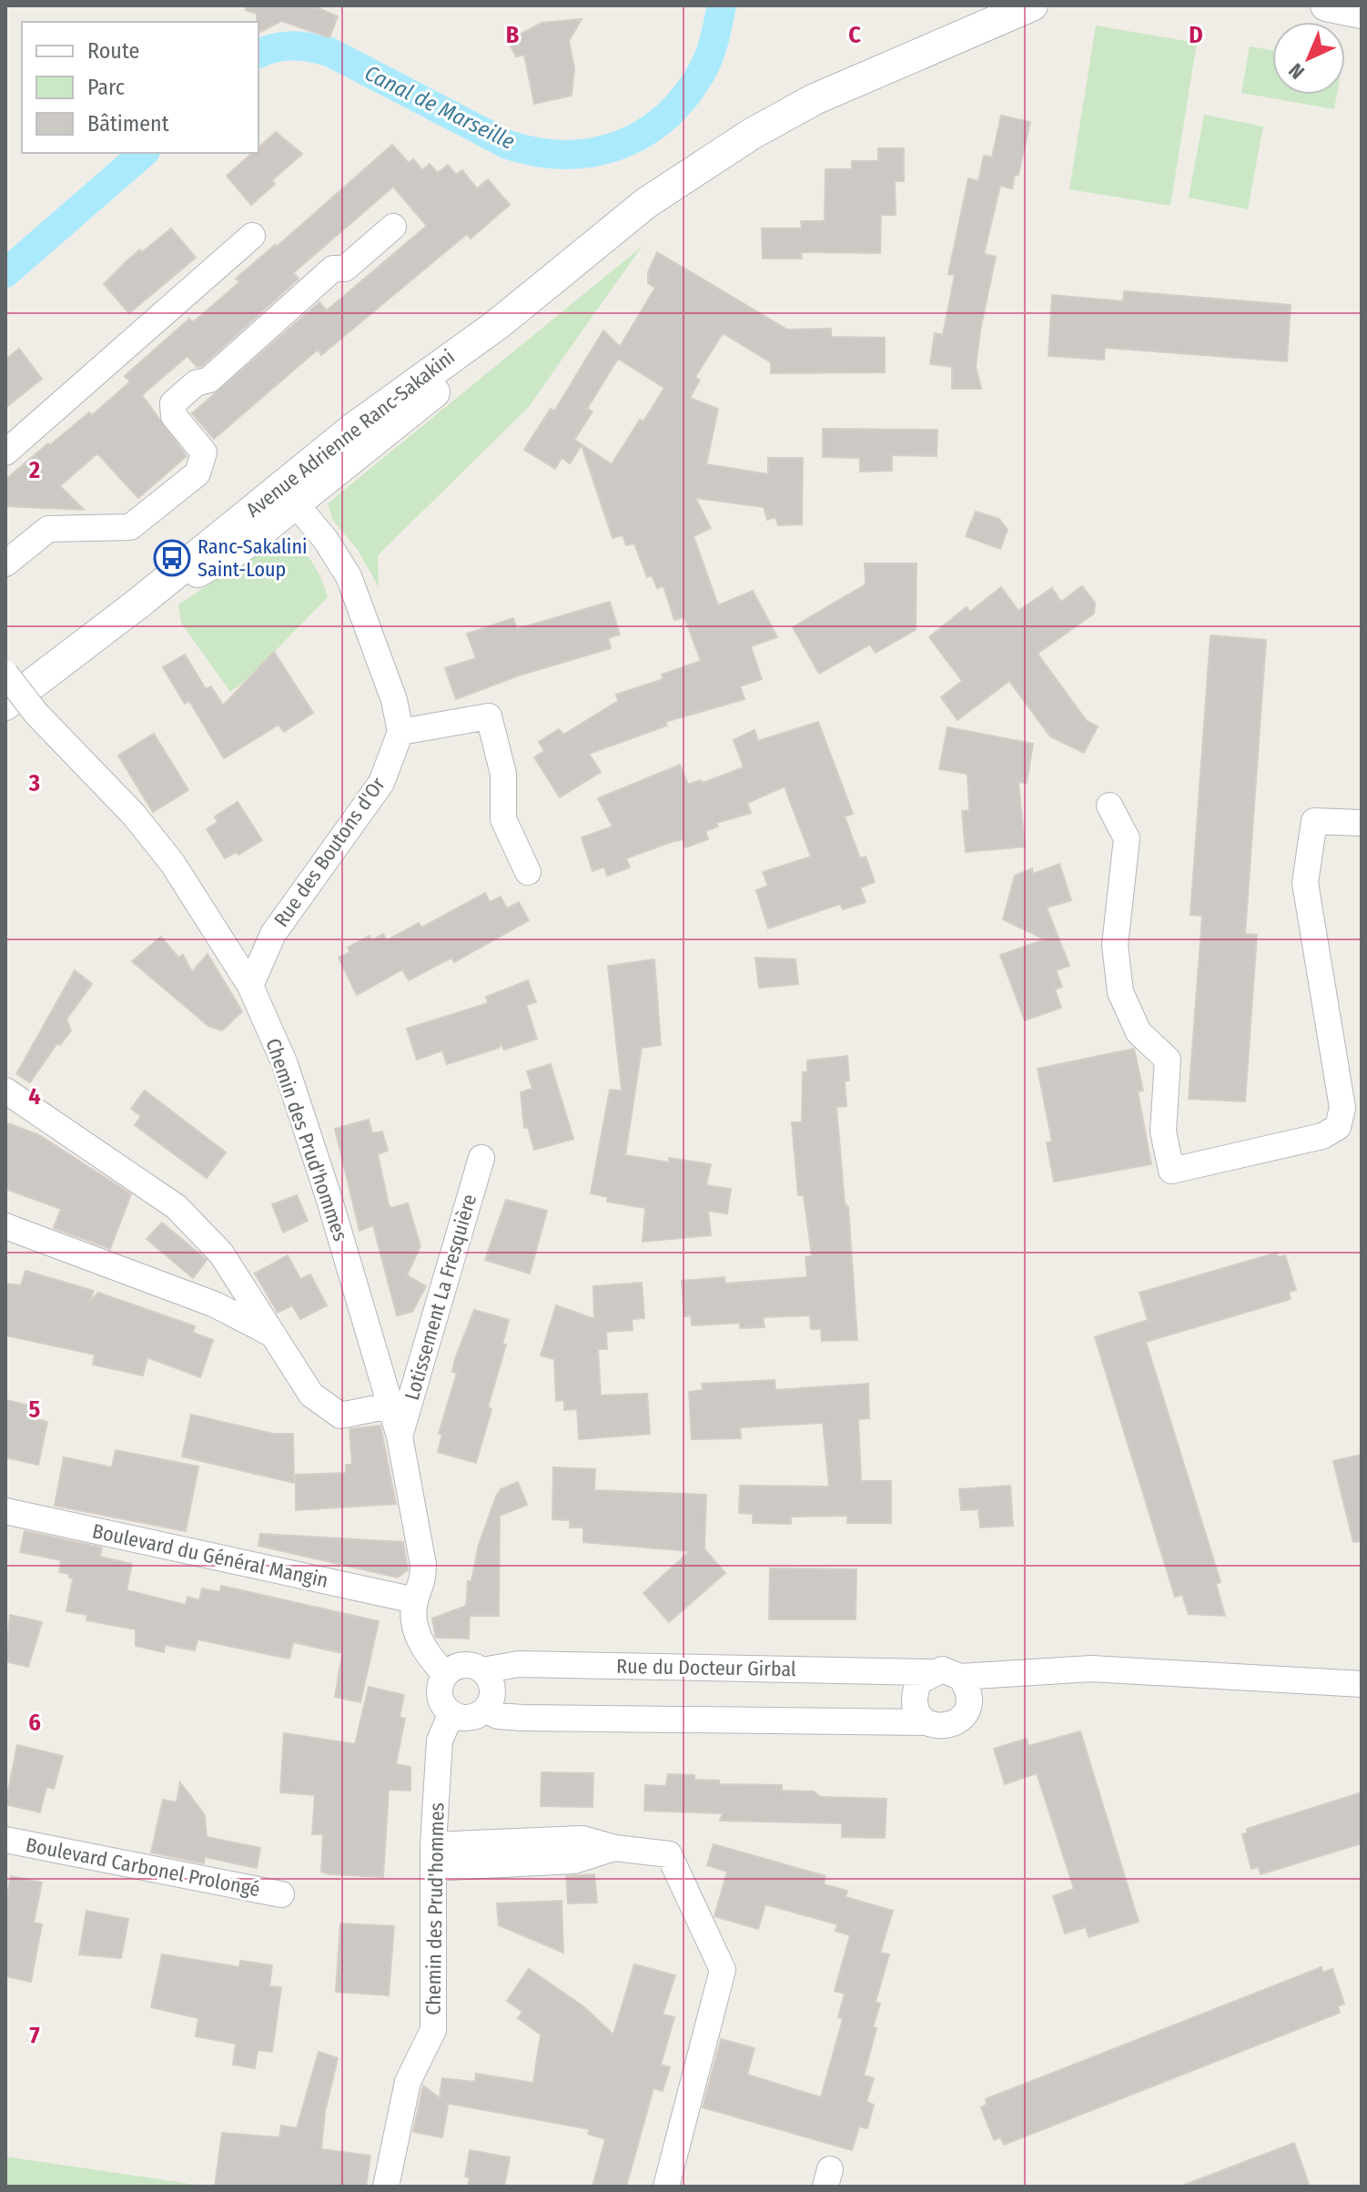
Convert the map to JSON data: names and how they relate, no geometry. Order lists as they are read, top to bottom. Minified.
{"streets":{"street":["Avenue Adrienne Ranc-Sakakini","Rue des Boutons d'Or","Chemin des Prud'hommes","Lotissement La Fresquière","Boulevard du Général Mangin","Rue du Docteur Girbal","Boulevard Carbonel Prolongé"]},"crossings":[["Rue des Boutons d'Or","Chemin des Prud'hommes"],["Chemin des Prud'hommes","Lotissement La Fresquière"],["Chemin des Prud'hommes","Boulevard du Général Mangin"],["Chemin des Prud'hommes","Rue du Docteur Girbal"]],"water":["Canal de Marseille"],"places":{"bus stop":["Ranc-Sakalini Saint-Loup"]},"legend":["Route","Parc","Bâtiment"],"north":"bottom left","grid":{"columns":["B","C","D"],"rows":["2","3","4","5","6","7"]}}
